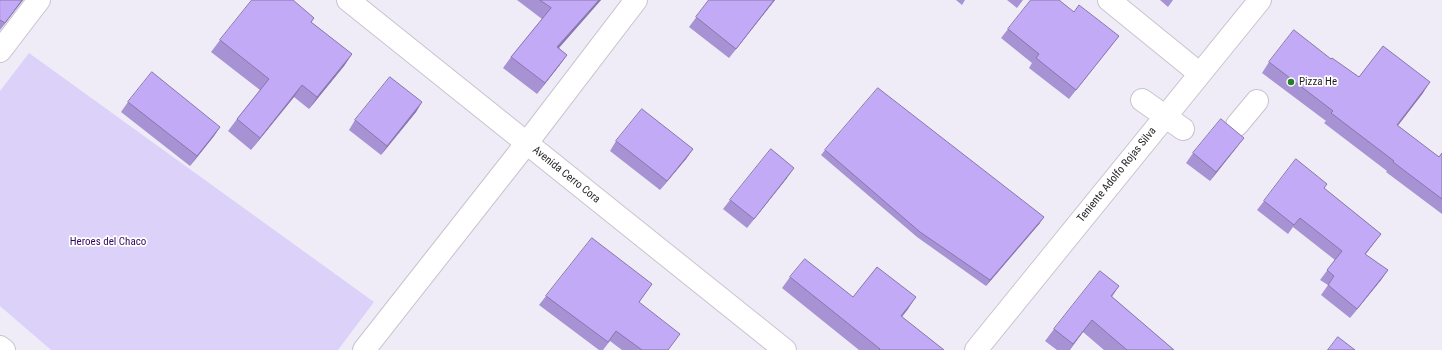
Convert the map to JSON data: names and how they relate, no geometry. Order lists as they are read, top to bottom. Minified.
{"streets":{"street":["Avenida Cerro Cora","Teniente Adolfo Rojas Silva"]},"parks":["Heroes del Chaco"],"places":["Pizza He"]}
